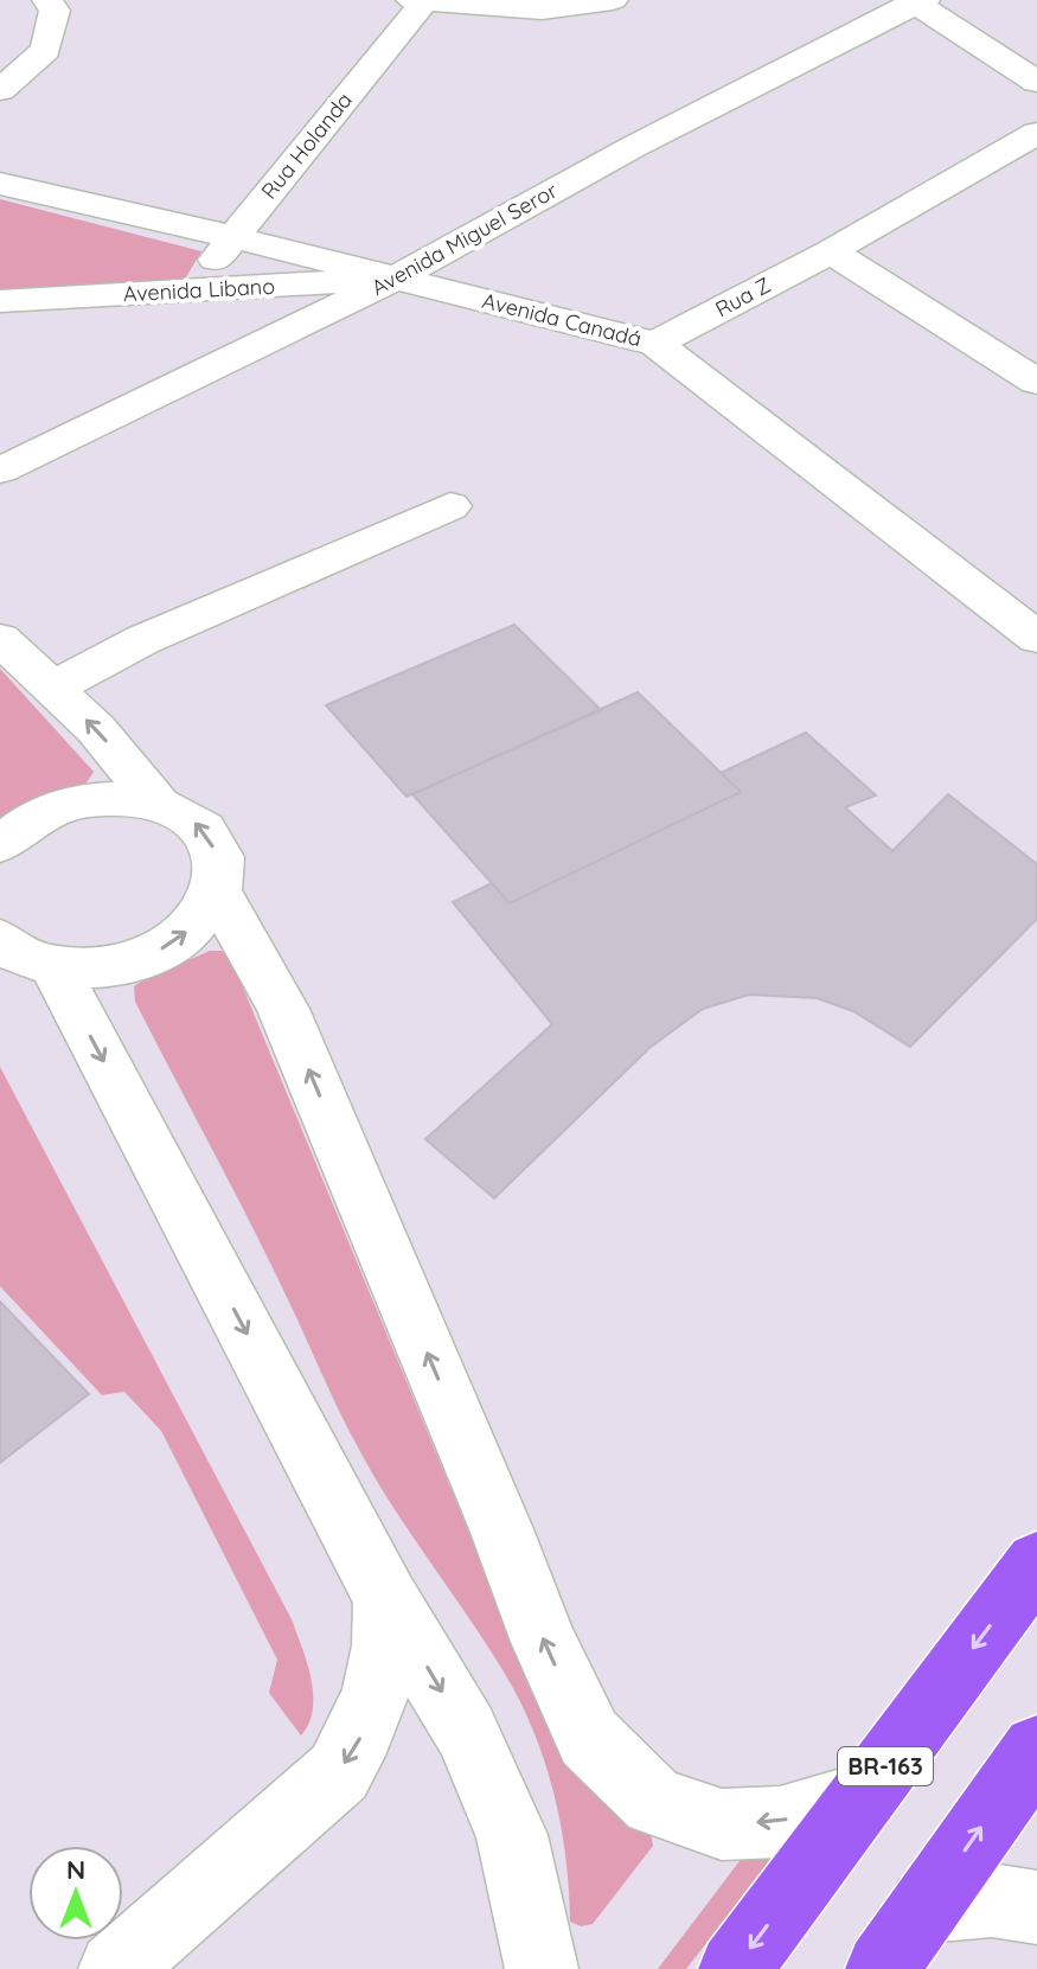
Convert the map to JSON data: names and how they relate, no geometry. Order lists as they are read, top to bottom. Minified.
{"streets":{"highway":["BR-163"],"street":["Rua Holanda","Avenida Miguel Seror","Avenida Libano","Rua Z","Avenida Canadá"]},"crossings":[["Rua Holanda","Avenida Libano"],["Rua Holanda","Avenida Canadá"],["Avenida Miguel Seror","Avenida Libano"],["Avenida Miguel Seror","Avenida Canadá"],["Avenida Libano","Avenida Canadá"],["Rua Z","Avenida Canadá"]],"north":"top"}
